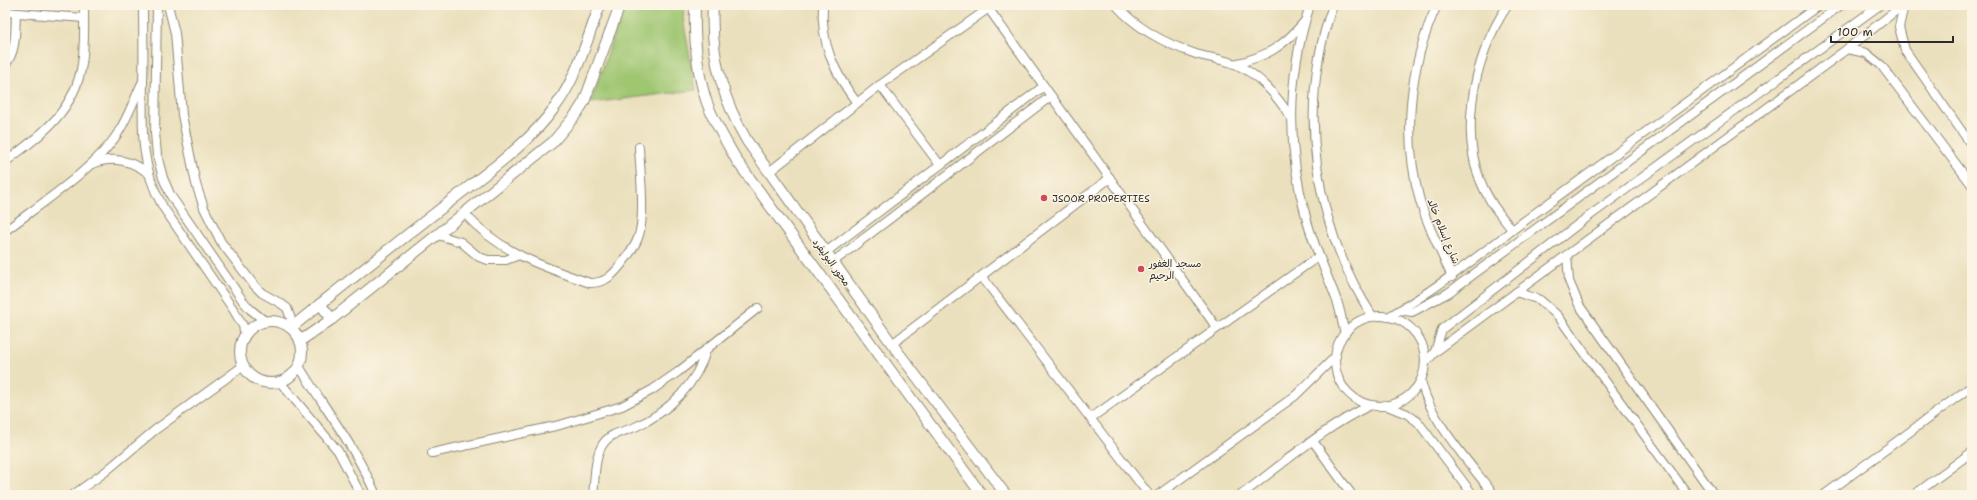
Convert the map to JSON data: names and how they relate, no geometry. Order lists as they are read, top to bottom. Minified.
{"streets":{"street":["شارع إسلام خالد","محور البوليفرد"]},"places":["JSOOR PROPERTIES","مسجد الغفور الرحيم"],"scale_bar":"100 m"}
